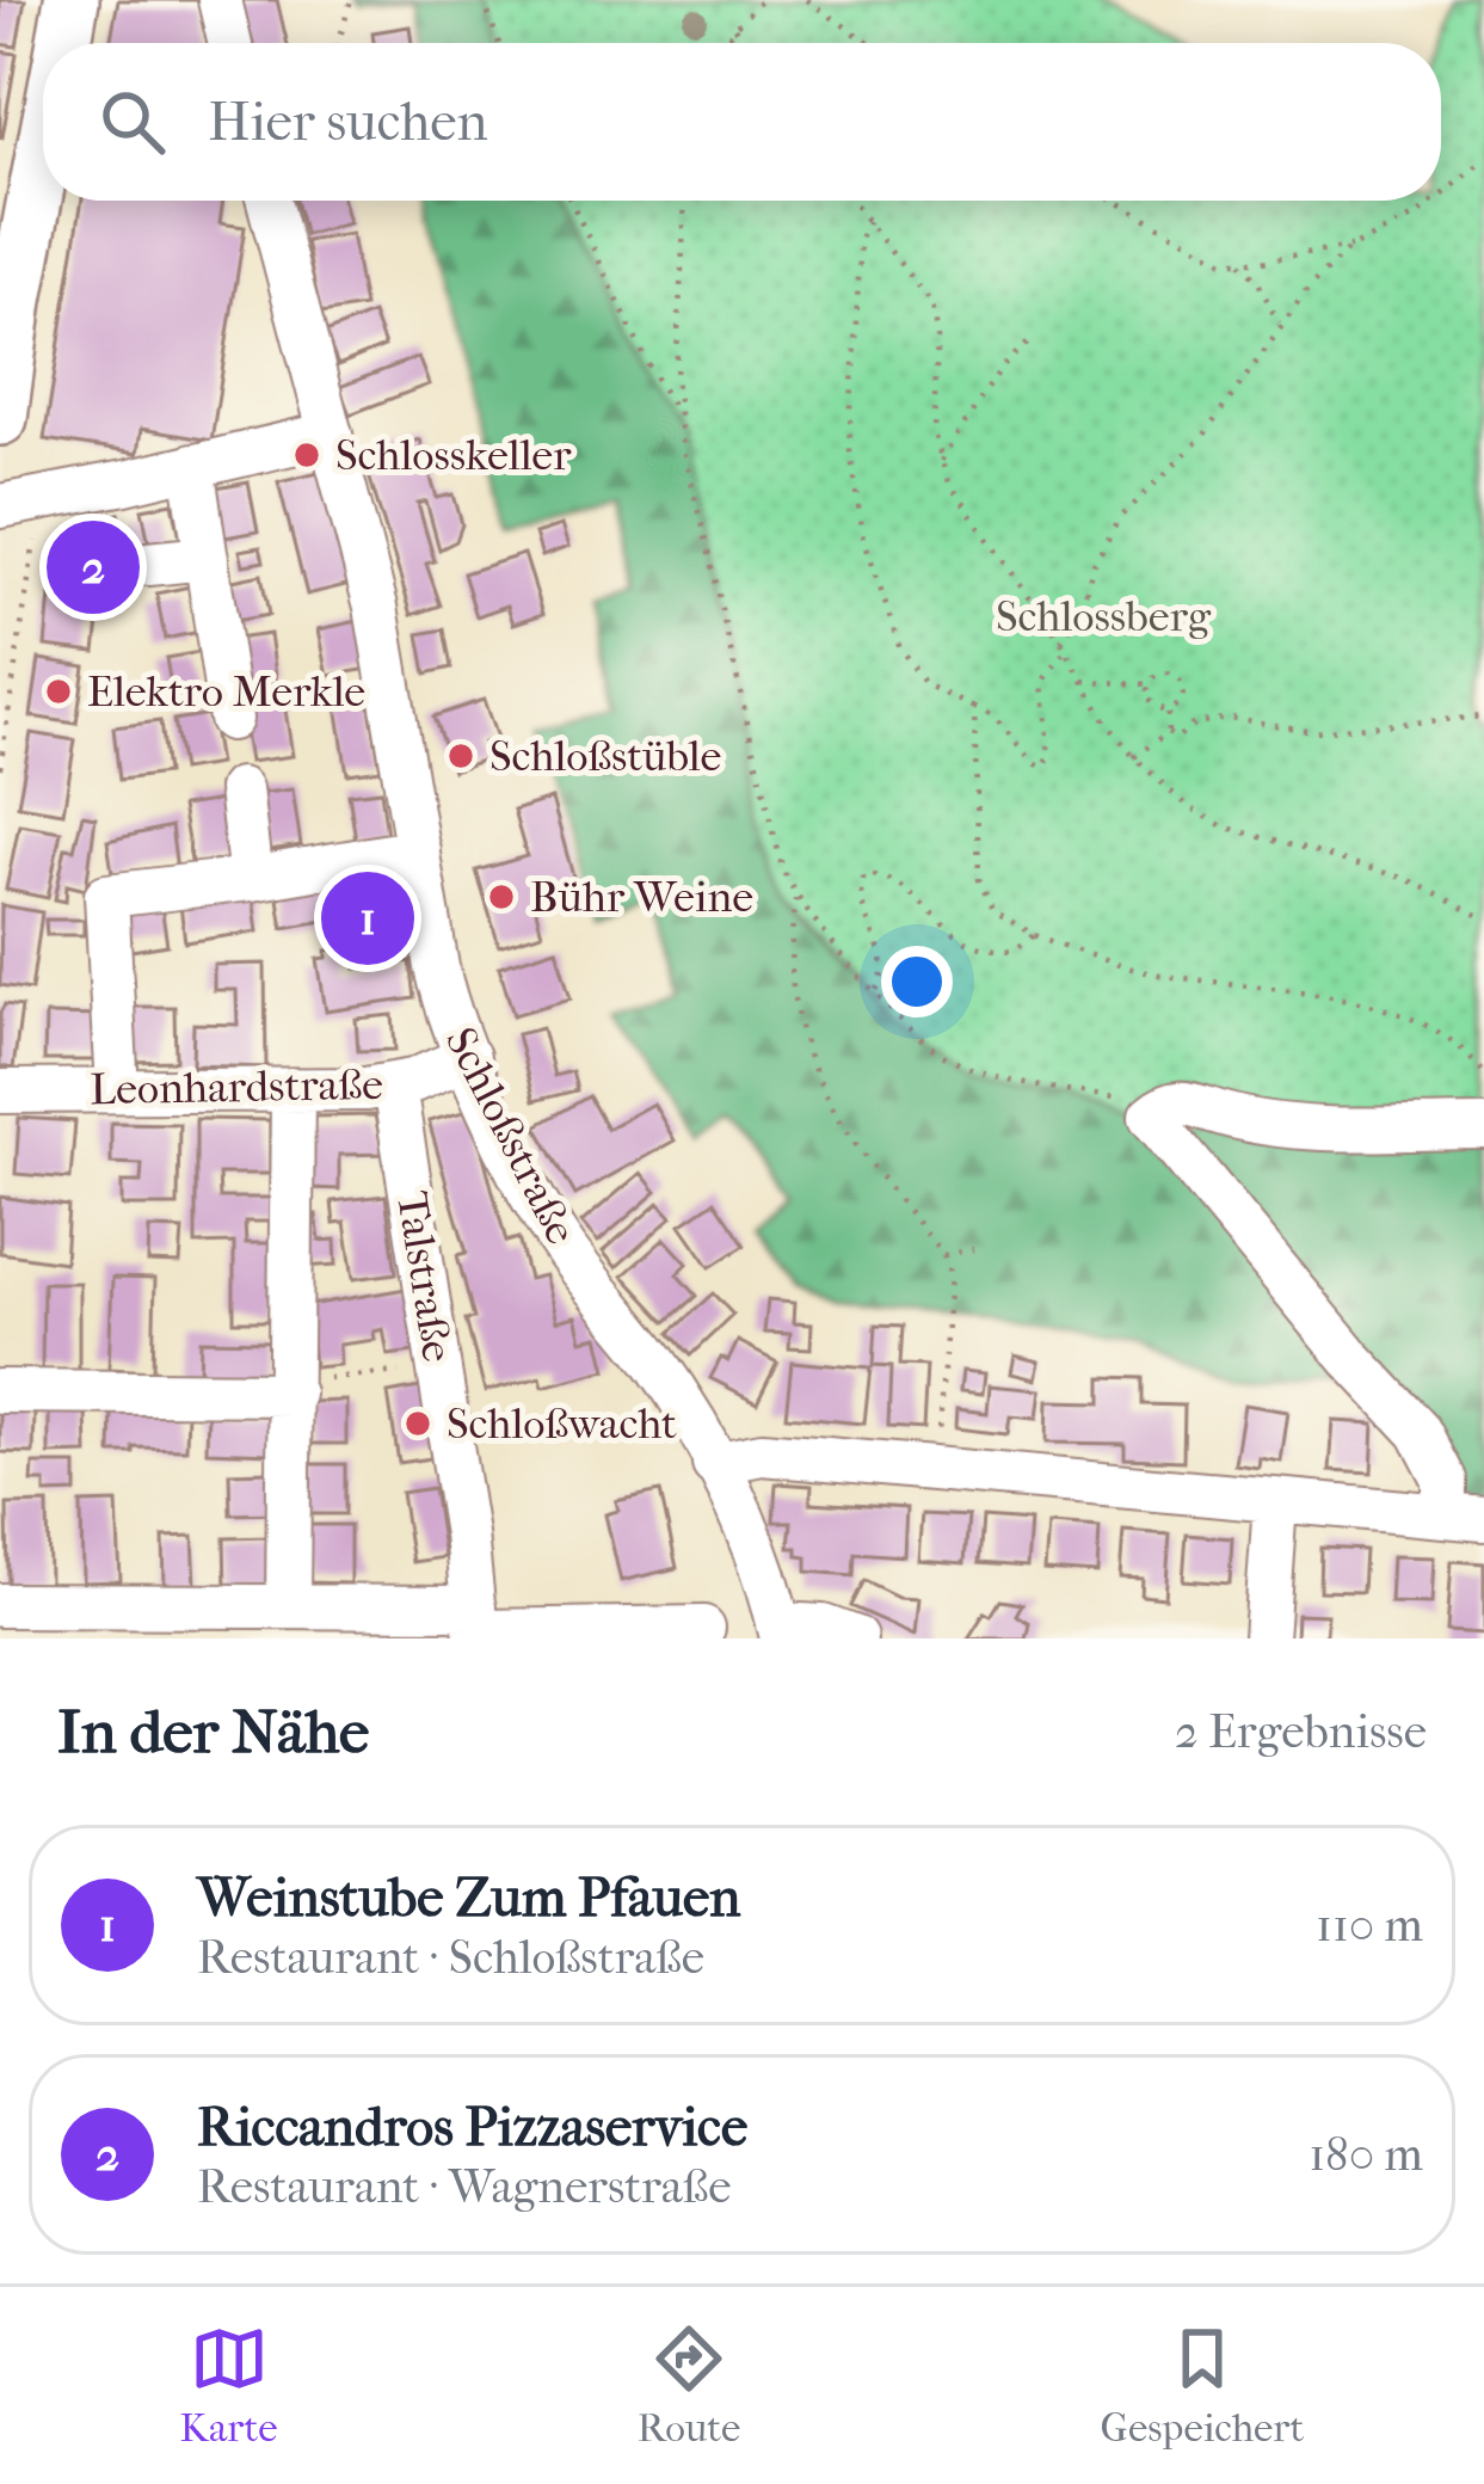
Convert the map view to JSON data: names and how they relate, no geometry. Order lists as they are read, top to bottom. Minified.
{"streets":{"street":["Leonhardstraße","Schloßstraße","Talstraße"]},"crossings":[["Leonhardstraße","Schloßstraße"],["Leonhardstraße","Talstraße"]],"parks":["Schlossberg"],"places":["Schlosskeller","Elektro Merkle","Schloßstüble","Bühr Weine","Schloßwacht"],"page":{"search":"Hier suchen","pins":["2","1"],"heading":["In der Nähe","2 Ergebnisse"],"list":[{"mark":"1","name":"Weinstube Zum Pfauen","note":"Restaurant · Schloßstraße","value":"110 m"},{"mark":"2","name":"Riccandros Pizzaservice","note":"Restaurant · Wagnerstraße","value":"180 m"}],"nav":["Karte","Route","Gespeichert"]}}
